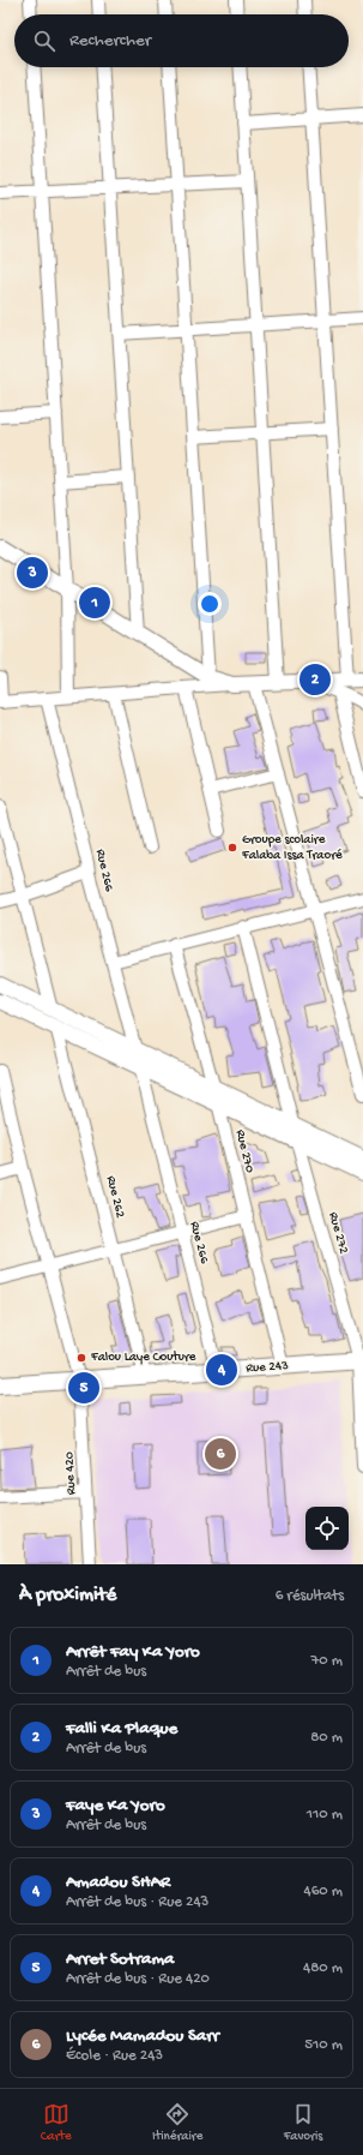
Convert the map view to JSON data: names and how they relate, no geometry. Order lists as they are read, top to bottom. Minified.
{"streets":{"main road":["Rue 243"],"street":["Rue 266","Rue 270","Rue 262","Rue 272","Rue 420"]},"crossings":[["Rue 266","Rue 243"],["Rue 270","Rue 243"],["Rue 262","Rue 243"],["Rue 272","Rue 243"],["Rue 243","Rue 420"]],"places":["Groupe scolaire Falaba Issa Traoré","Falou Laye Couture"],"page":{"search":"Rechercher","pins":["3","1","2","4","5","6"],"heading":["À proximité","6 résultats"],"list":[{"mark":"1","name":"Arrêt Fay Ka Yoro","note":"Arrêt de bus","value":"70 m"},{"mark":"2","name":"Falli Ka Plaque","note":"Arrêt de bus","value":"80 m"},{"mark":"3","name":"Faye Ka Yoro","note":"Arrêt de bus","value":"110 m"},{"mark":"4","name":"Amadou SHAR","note":"Arrêt de bus · Rue 243","value":"460 m"},{"mark":"5","name":"Arret Sotrama","note":"Arrêt de bus · Rue 420","value":"480 m"},{"mark":"6","name":"Lycée Mamadou Sarr","note":"École · Rue 243","value":"510 m"}],"nav":["Carte","Itinéraire","Favoris"]}}
